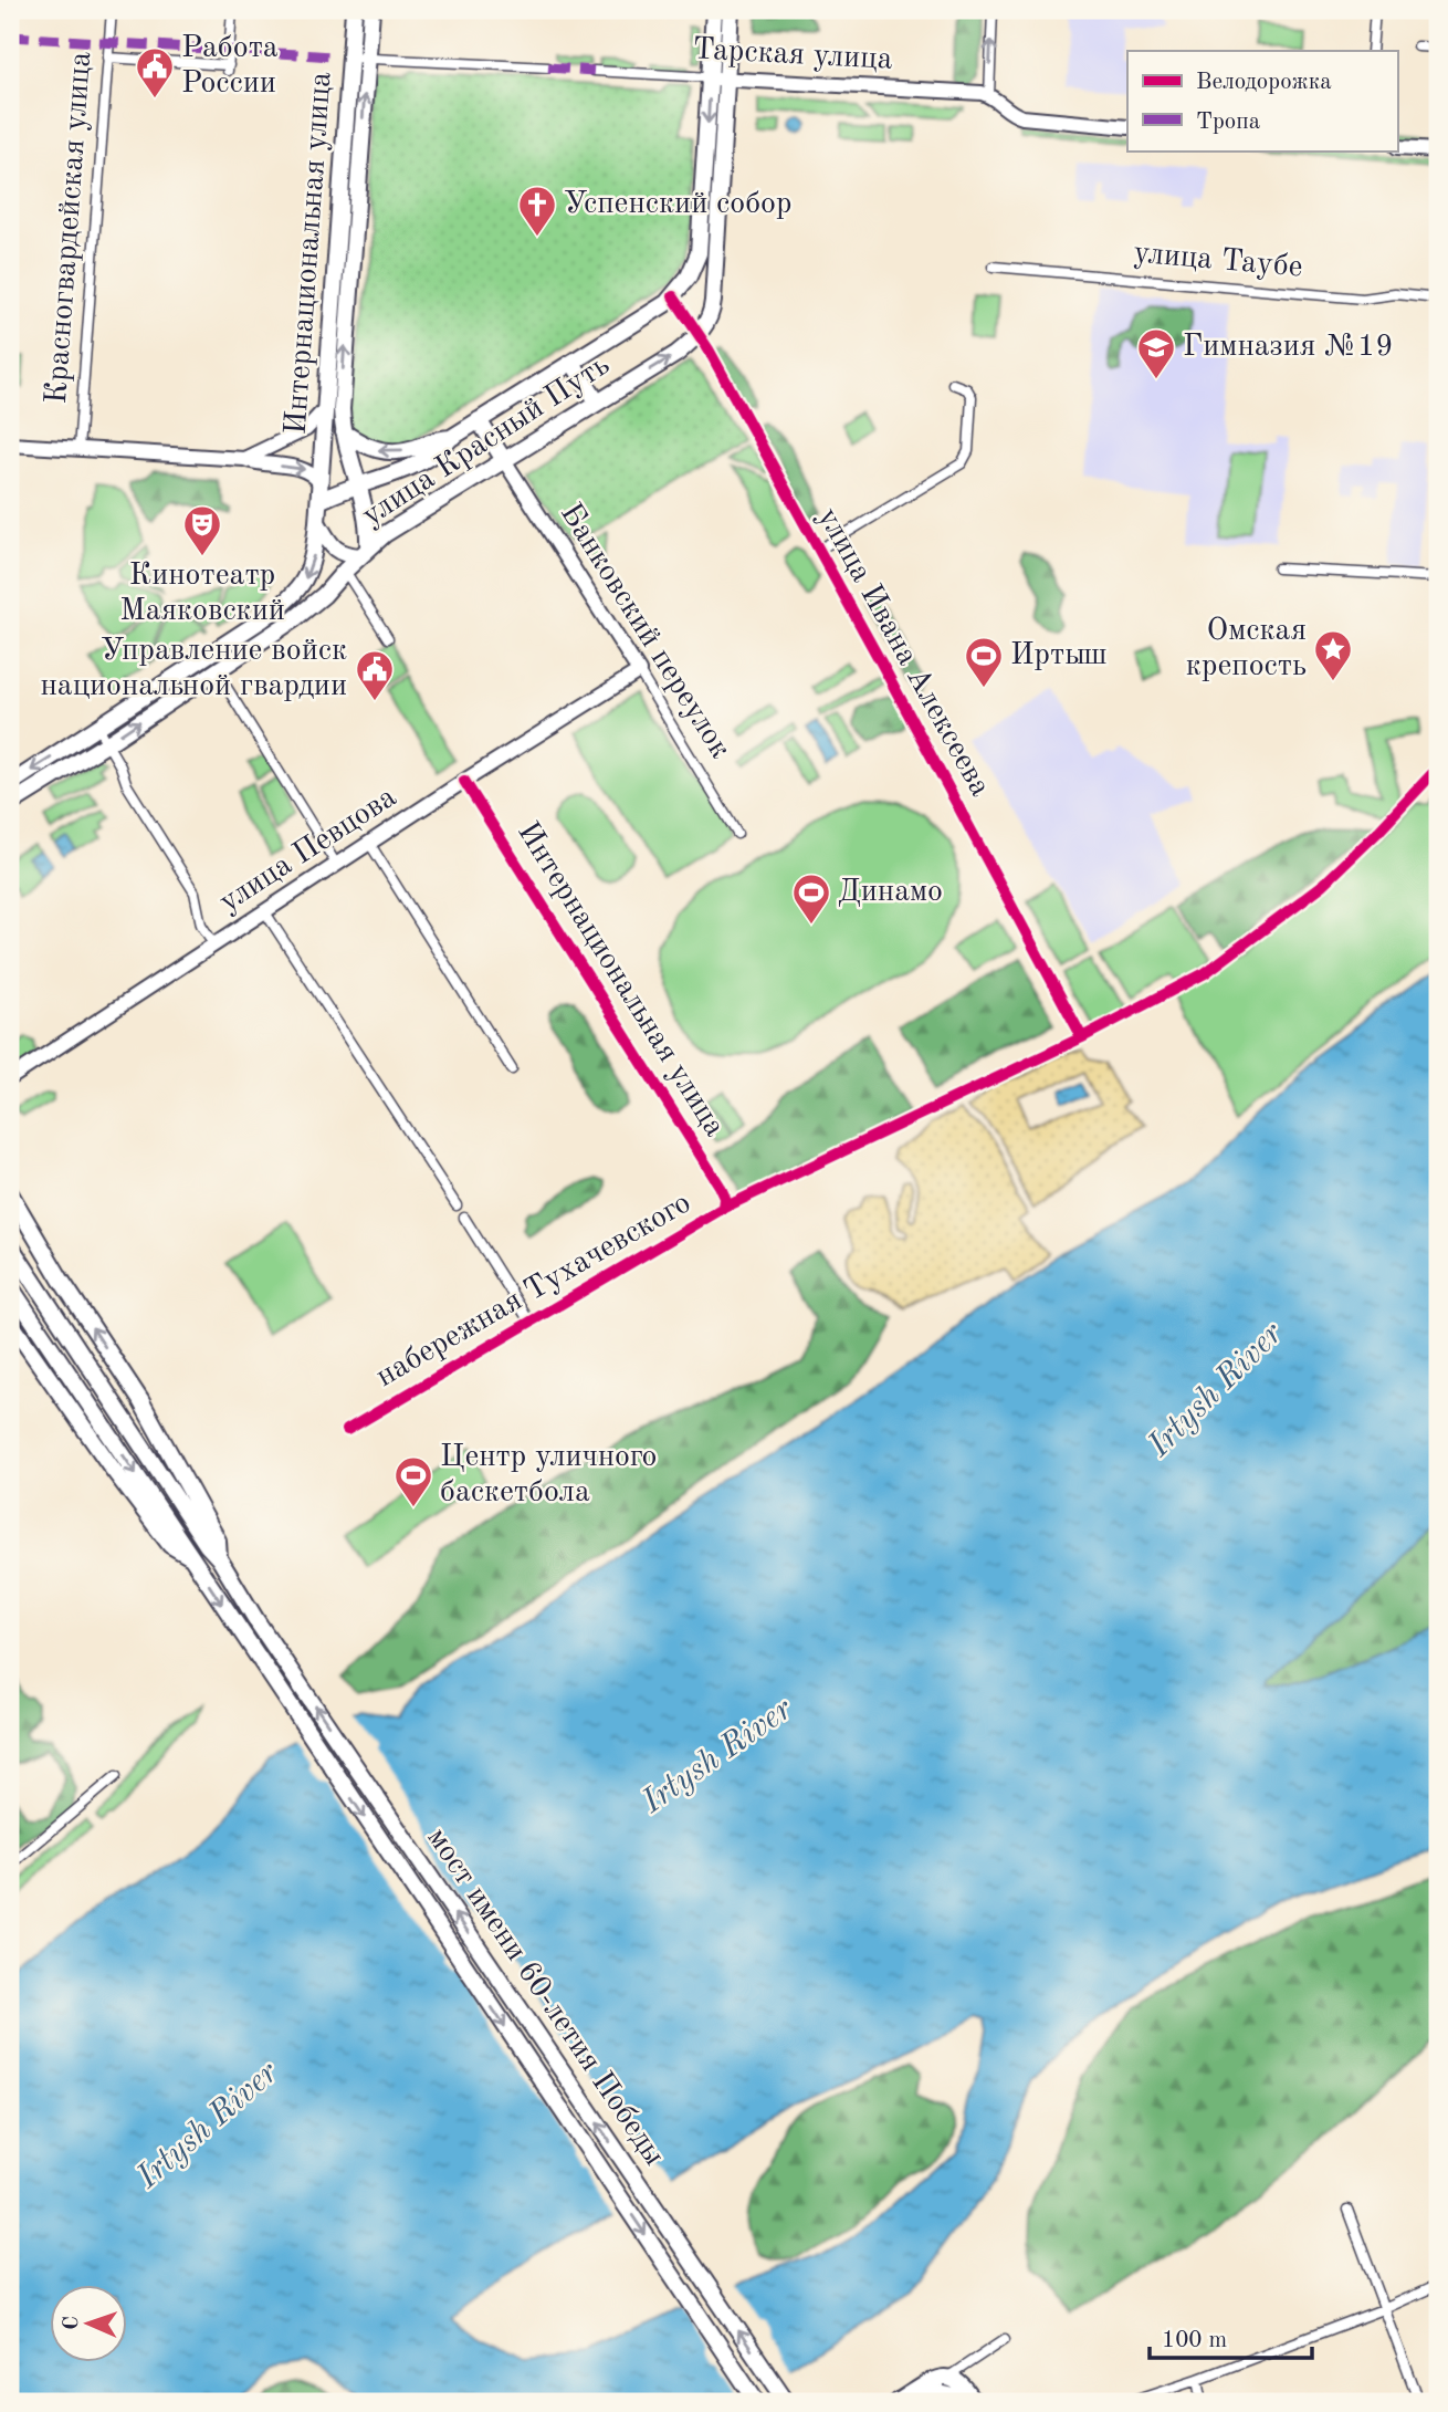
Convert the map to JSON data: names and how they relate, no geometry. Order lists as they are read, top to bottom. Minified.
{"streets":{"main road":["Интернациональная улица","улица Красный Путь","мост имени 60-летия Победы"],"street":["Тарская улица","Красногвардейская улица","улица Таубе","Банковский переулок","улица Ивана Алексеева","улица Певцова","набережная Тухачевского"]},"crossings":[["Тарская улица","улица Красный Путь"],["Интернациональная улица","улица Красный Путь"],["Интернациональная улица","улица Певцова"],["Интернациональная улица","набережная Тухачевского"],["улица Красный Путь","Банковский переулок"],["улица Красный Путь","улица Ивана Алексеева"],["Банковский переулок","улица Певцова"]],"water":["Irtysh River"],"places":{"public building":["Работа России","Управление войск национальной гвардии"],"church":["Успенский собор"],"school or university":["Гимназия №19"],"theatre":["Кинотеатр Маяковский"],"place":["Омская крепость"],"sports":["Иртыш","Динамо","Центр уличного баскетбола"]},"legend":["Велодорожка","Тропа"],"scale_bar":"100 m","north":"left"}
